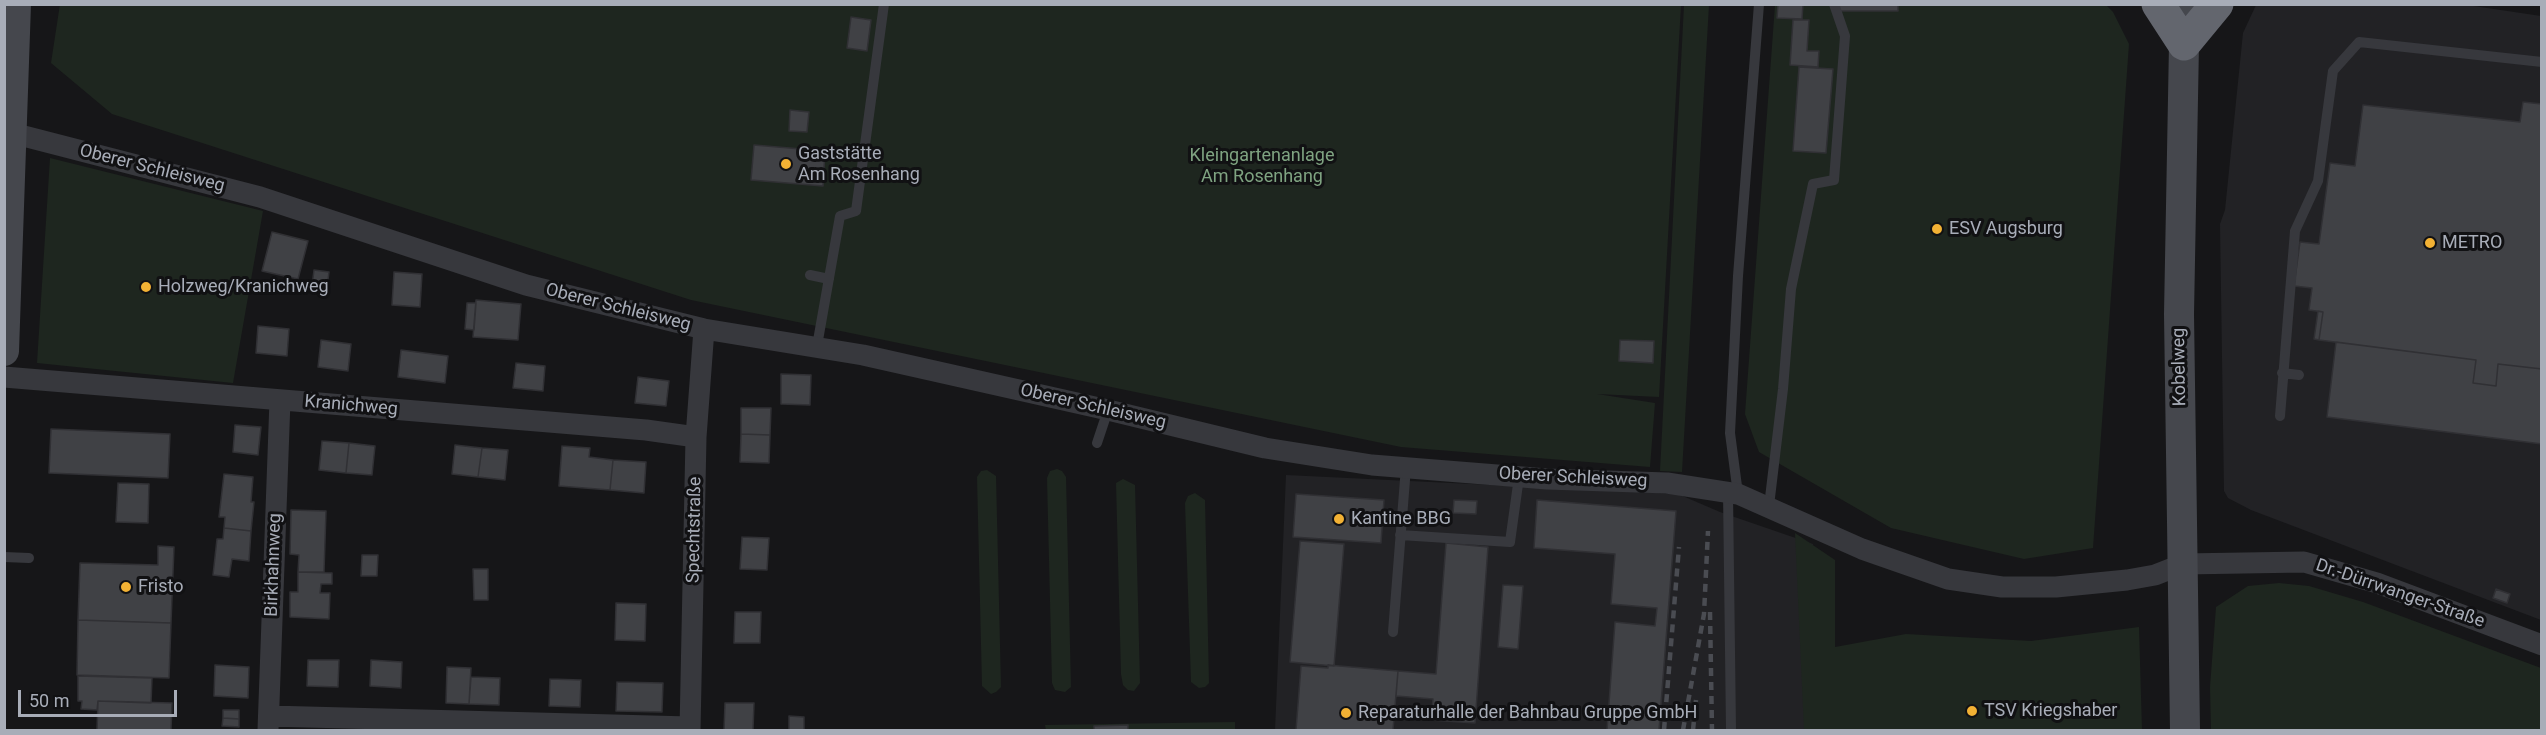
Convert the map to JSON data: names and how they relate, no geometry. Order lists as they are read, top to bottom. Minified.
{"streets":{"main road":["Kobelweg"],"street":["Oberer Schleisweg","Kranichweg","Spechtstraße","Birkhahnweg","Dr.-Dürrwanger-Straße"]},"crossings":[["Oberer Schleisweg","Kobelweg"],["Oberer Schleisweg","Spechtstraße"],["Oberer Schleisweg","Dr.-Dürrwanger-Straße"],["Kobelweg","Dr.-Dürrwanger-Straße"],["Kranichweg","Spechtstraße"],["Kranichweg","Birkhahnweg"]],"parks":["Kleingartenanlage Am Rosenhang"],"places":["Gaststätte Am Rosenhang","ESV Augsburg","METRO","Holzweg/Kranichweg","Kantine BBG","Fristo","TSV Kriegshaber","Reparaturhalle der Bahnbau Gruppe GmbH"],"scale_bar":"50 m"}
